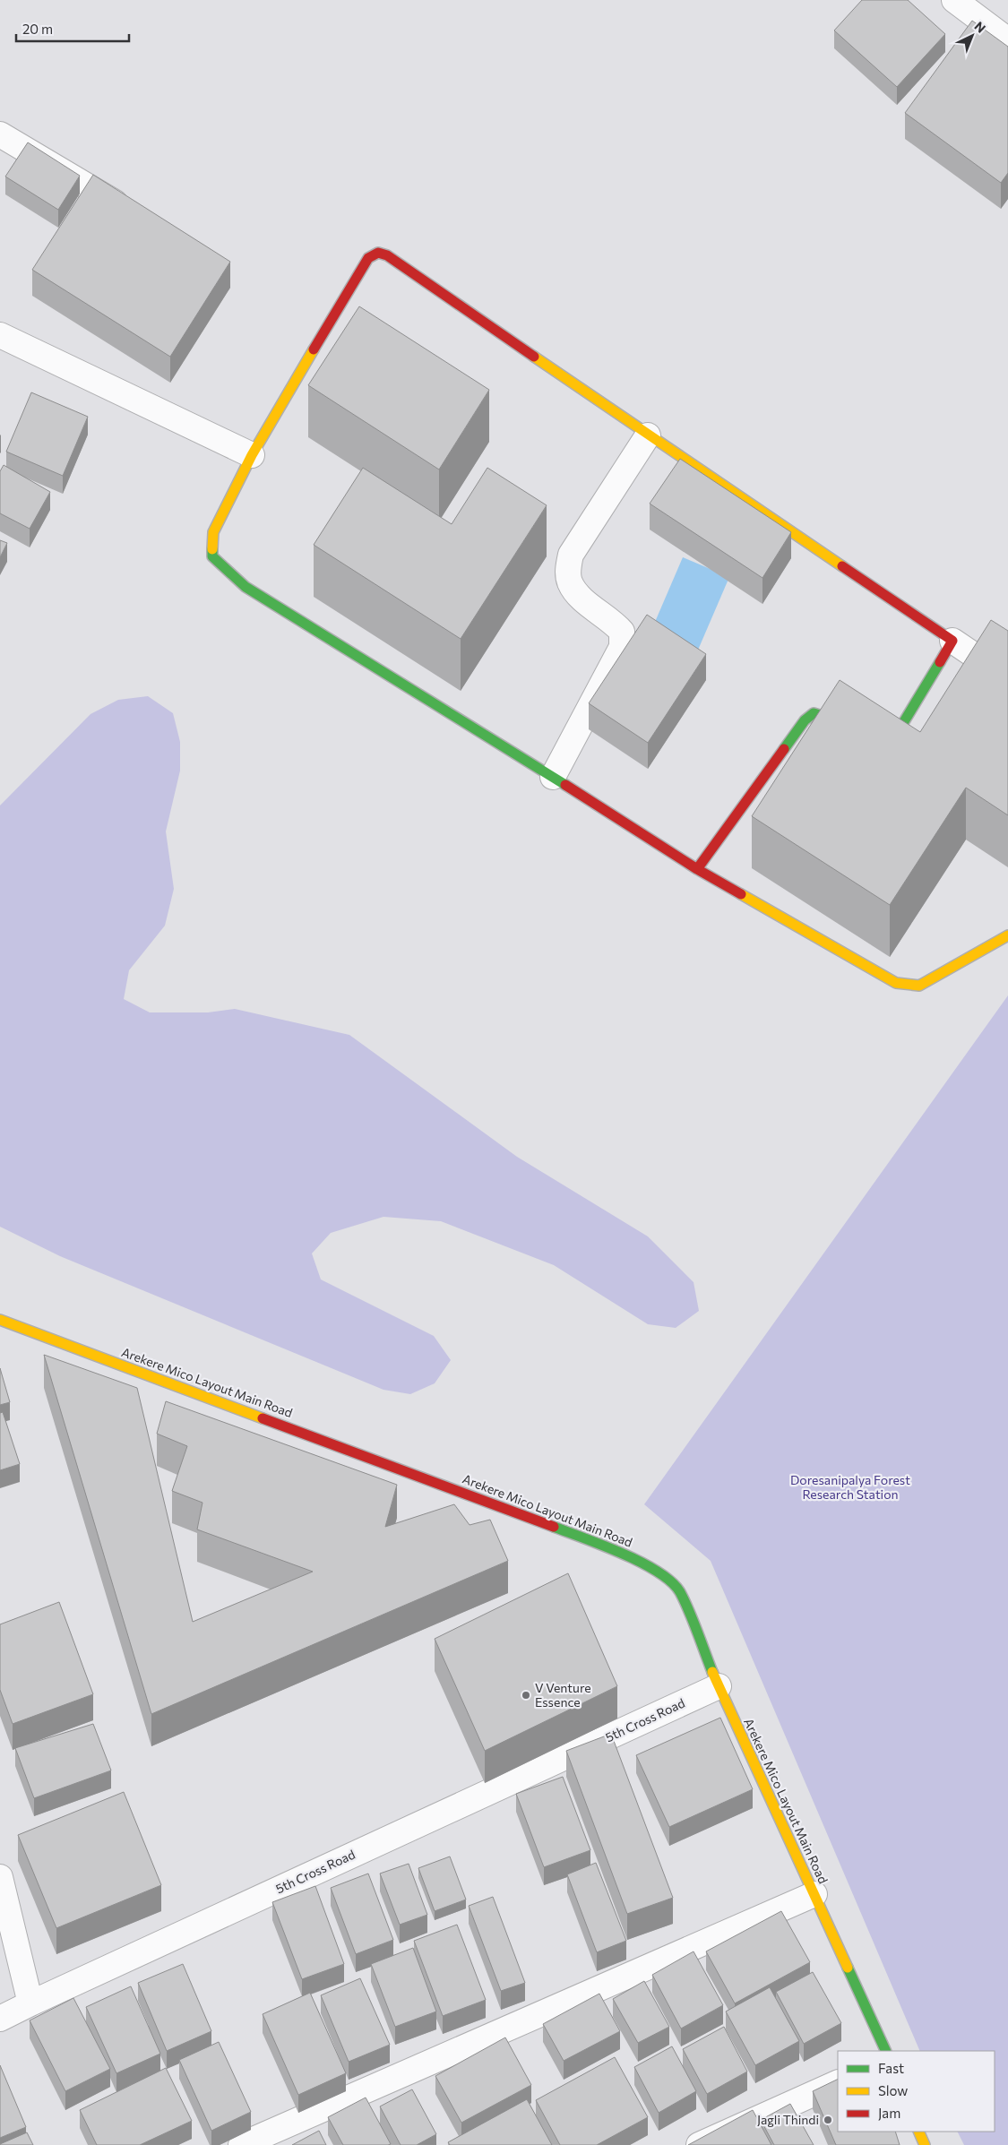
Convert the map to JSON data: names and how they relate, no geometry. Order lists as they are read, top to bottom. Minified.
{"streets":{"street":["Arekere Mico Layout Main Road","5th Cross Road"]},"crossings":[["Arekere Mico Layout Main Road","5th Cross Road"]],"parks":["Doresanipalya Forest Research Station"],"places":["V Venture Essence","Jagli Thindi"],"legend":["Fast","Slow","Jam"],"scale_bar":"20 m","north":"top right"}
